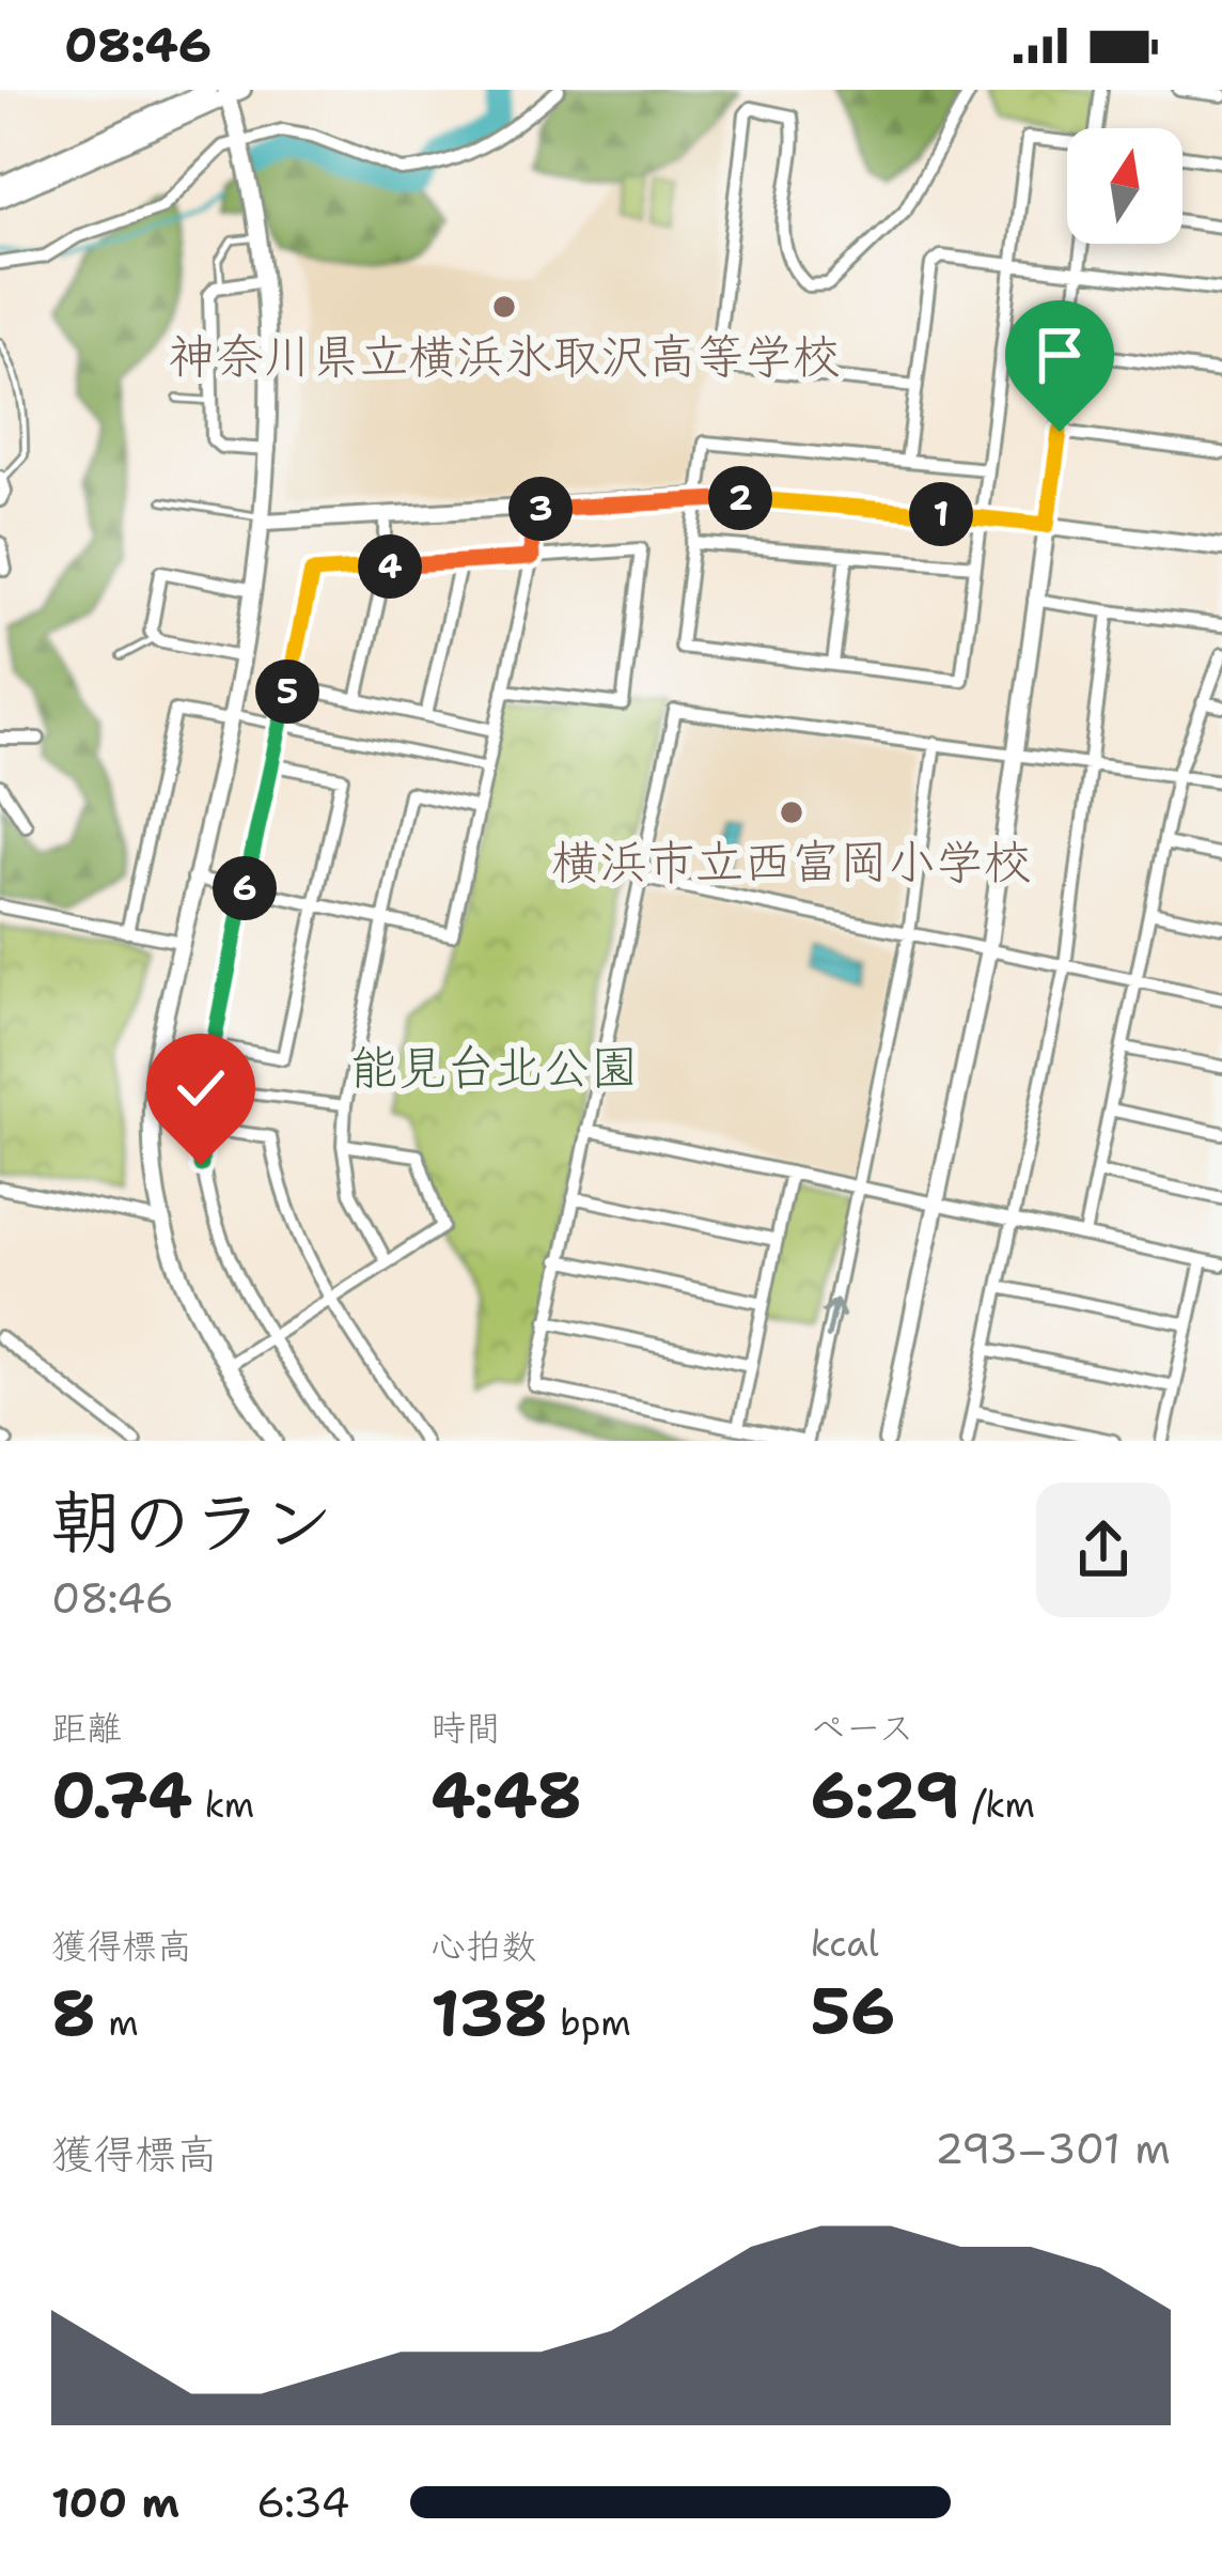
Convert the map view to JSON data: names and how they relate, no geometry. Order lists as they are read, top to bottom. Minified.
{"parks":["能見台北公園"],"places":["神奈川県立横浜氷取沢高等学校","横浜市立西富岡小学校"],"north":"top","page":{"status":"08:46","pins":["2","3","1","4","5","6"],"heading":["朝のラン","08:46"],"stats":[["距離","0.74 km"],["時間","4:48"],["ペース","6:29 /km"],["獲得標高","8 m"],["心拍数","138 bpm"],["kcal","56"]],"chart":["獲得標高","293–301 m"],"list":[{"name":"100 m","note":"6:34"}]}}
